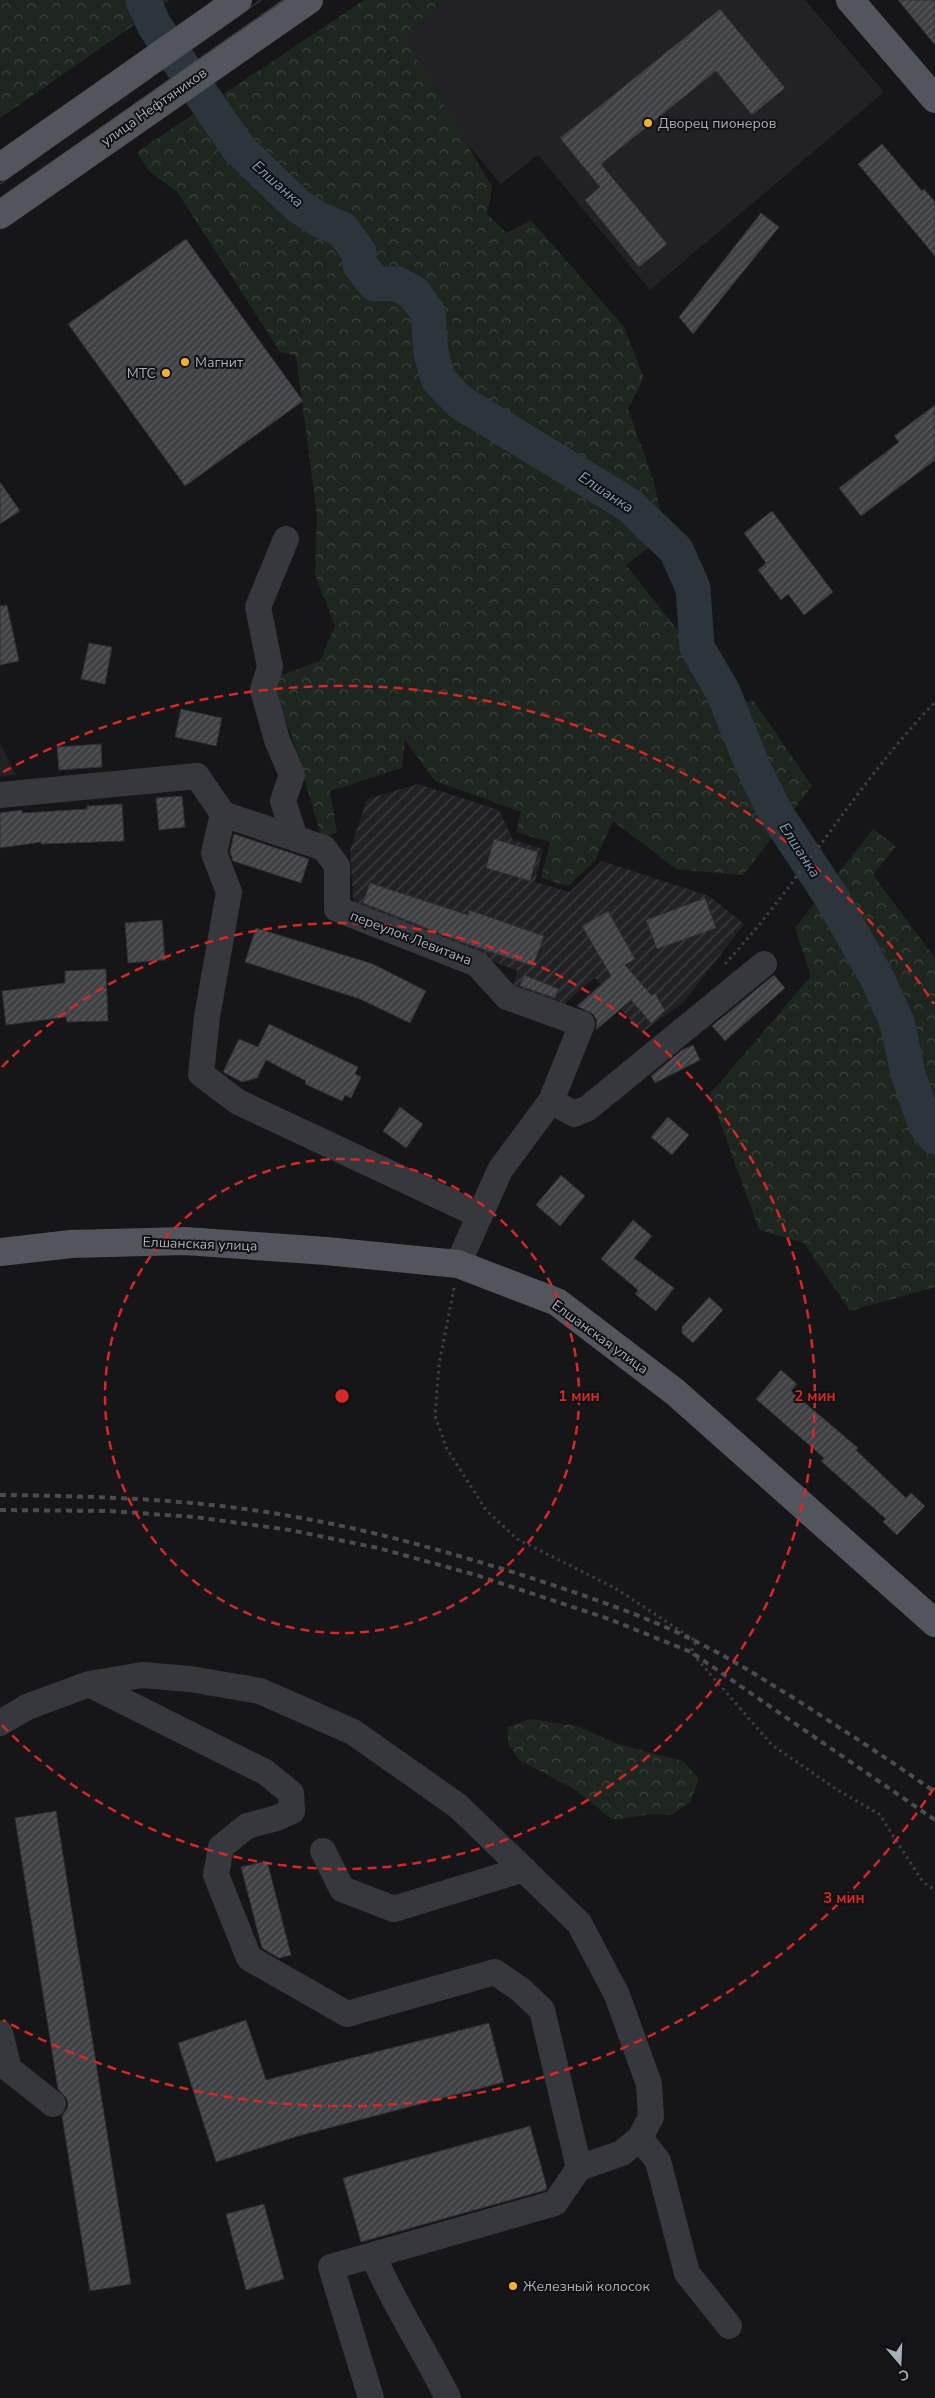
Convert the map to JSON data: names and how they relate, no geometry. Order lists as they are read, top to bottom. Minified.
{"streets":{"main road":["улица Нефтяников","Елшанская улица"],"street":["переулок Левитана"]},"water":["Елшанка"],"places":["Дворец пионеров","Магнит","МТС","Железный колосок"],"north":"bottom","rings":["1 мин","2 мин","3 мин"]}
